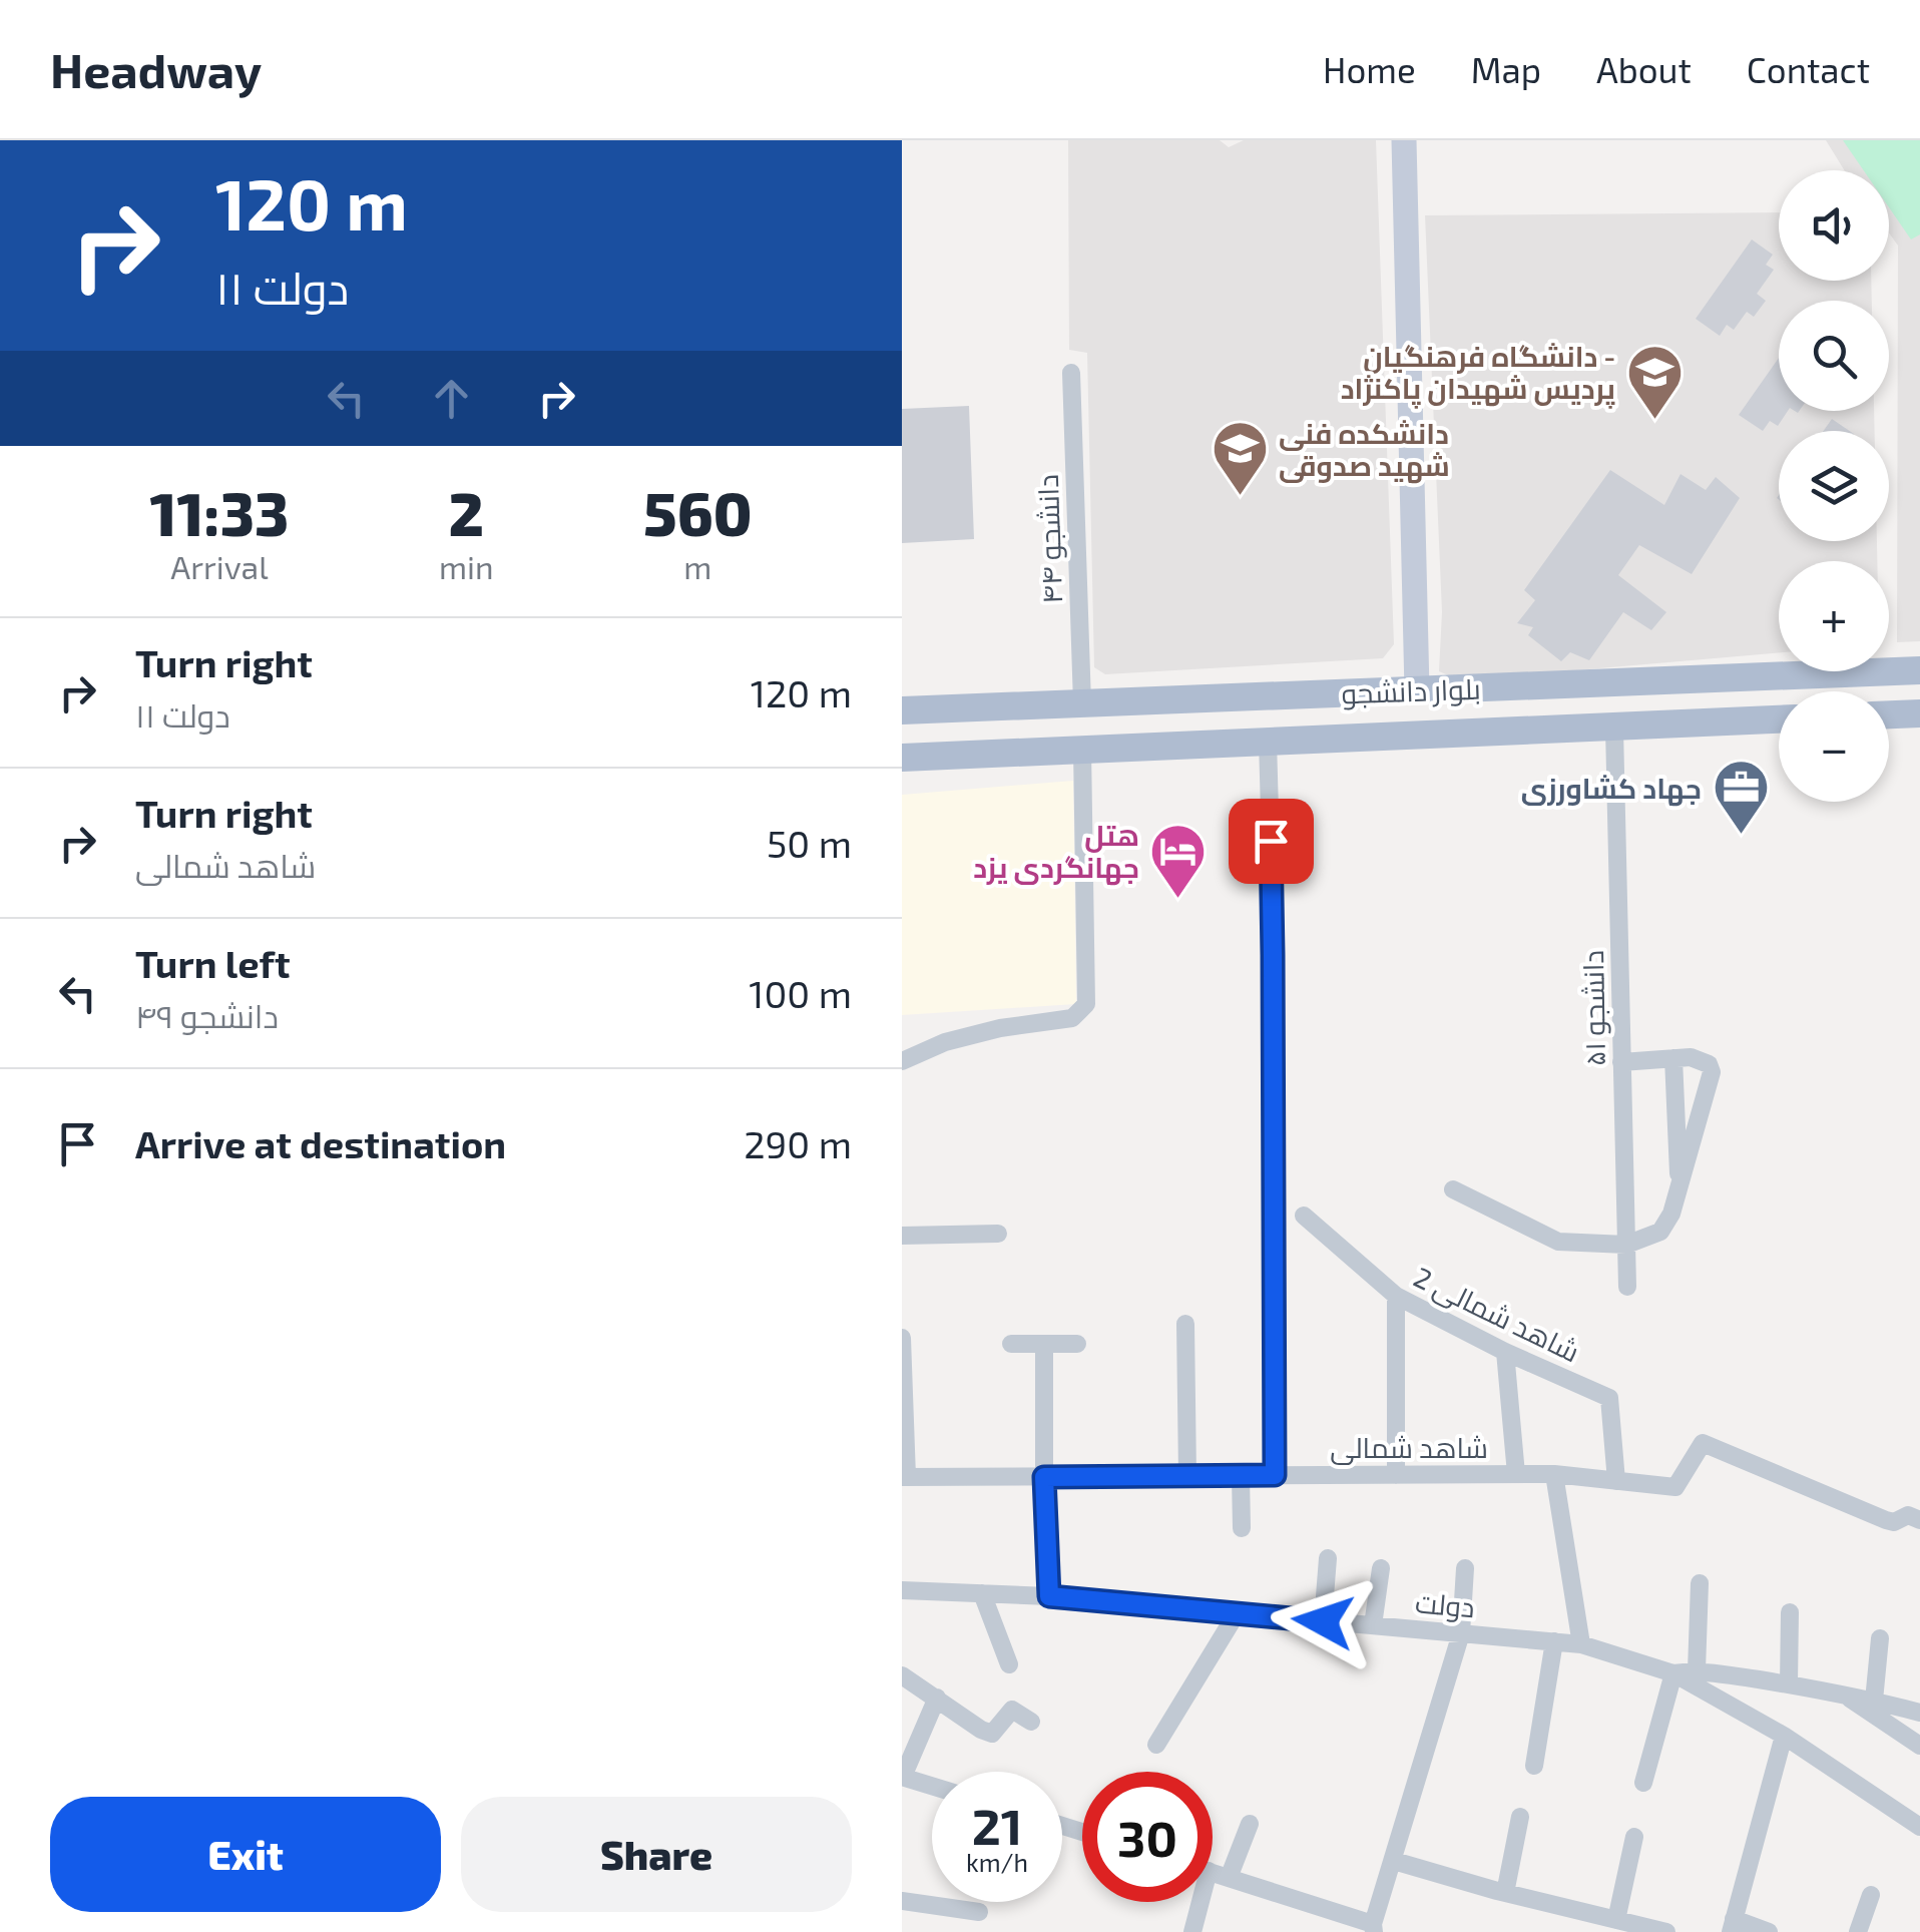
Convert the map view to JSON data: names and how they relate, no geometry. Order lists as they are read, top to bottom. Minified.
{"streets":{"main road":["بلوار دانشجو"],"street":["دانشجو ۴۴","دانشجو ۵۱","شاهد شمالی 2","شاهد شمالی","دولت"]},"crossings":[["دانشجو ۴۴","بلوار دانشجو"],["بلوار دانشجو","دانشجو ۵۱"],["شاهد شمالی 2","شاهد شمالی"]],"places":{"school or university":["دانشگاه فرهنگیان - پردیس شهیدان پاکنژاد","دانشکده فنی شهید صدوقی"],"office":["جهاد کشاورزی"],"hotel":["هتل جهانگردی یزد"]},"page":{"header":"Headway","nav":["Home","Map","About","Contact"],"turn":["120 m","دولت ۱۱"],"map_buttons":["+","−"],"eta":["11:33","Arrival","2","min","560","m"],"list":[{"name":"Turn right","note":"دولت ۱۱","value":"120 m"},{"name":"Turn right","note":"شاهد شمالی","value":"50 m"},{"name":"Turn left","note":"دانشجو ۴۹","value":"100 m"},{"name":"Arrive at destination","value":"290 m"}],"speed":"21 km/h","limit":"30","buttons":["Exit","Share"]}}
